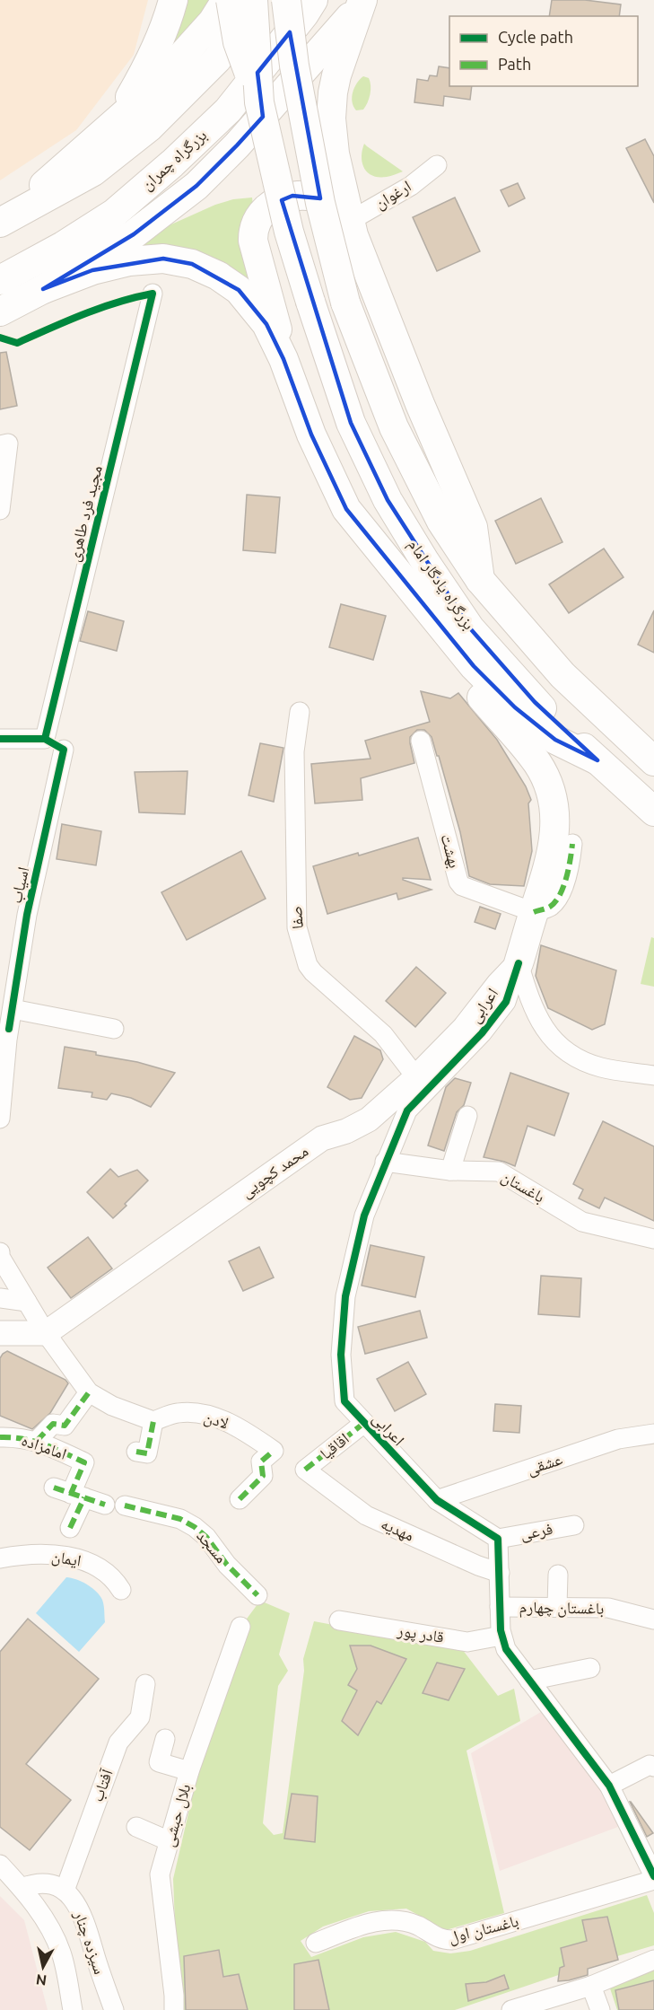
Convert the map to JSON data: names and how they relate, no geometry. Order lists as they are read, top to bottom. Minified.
{"streets":{"highway":["بزرگراه چمران","بزرگراه یادگار امام"],"main road":["محمد کچویی"],"street":["ارغوان","مجید فرد طاهری","بهشت","اسیاب","صفا","اعرابی","باغستان","لادن","اقاقیا","امامزاده","عشقی","مهدیه","فرعی","مسجد","ایمان","باغستان چهارم","قادر پور","آفتاب","بلال حبشی","باغستان اول","سیزده چنار"]},"crossings":[["صفا","محمد کچویی"],["اعرابی","محمد کچویی"],["اعرابی","باغستان"],["اعرابی","اقاقیا"],["اعرابی","عشقی"],["اعرابی","فرعی"],["اقاقیا","مهدیه"],["آفتاب","سیزده چنار"]],"legend":["Cycle path","Path"],"north":"bottom"}
